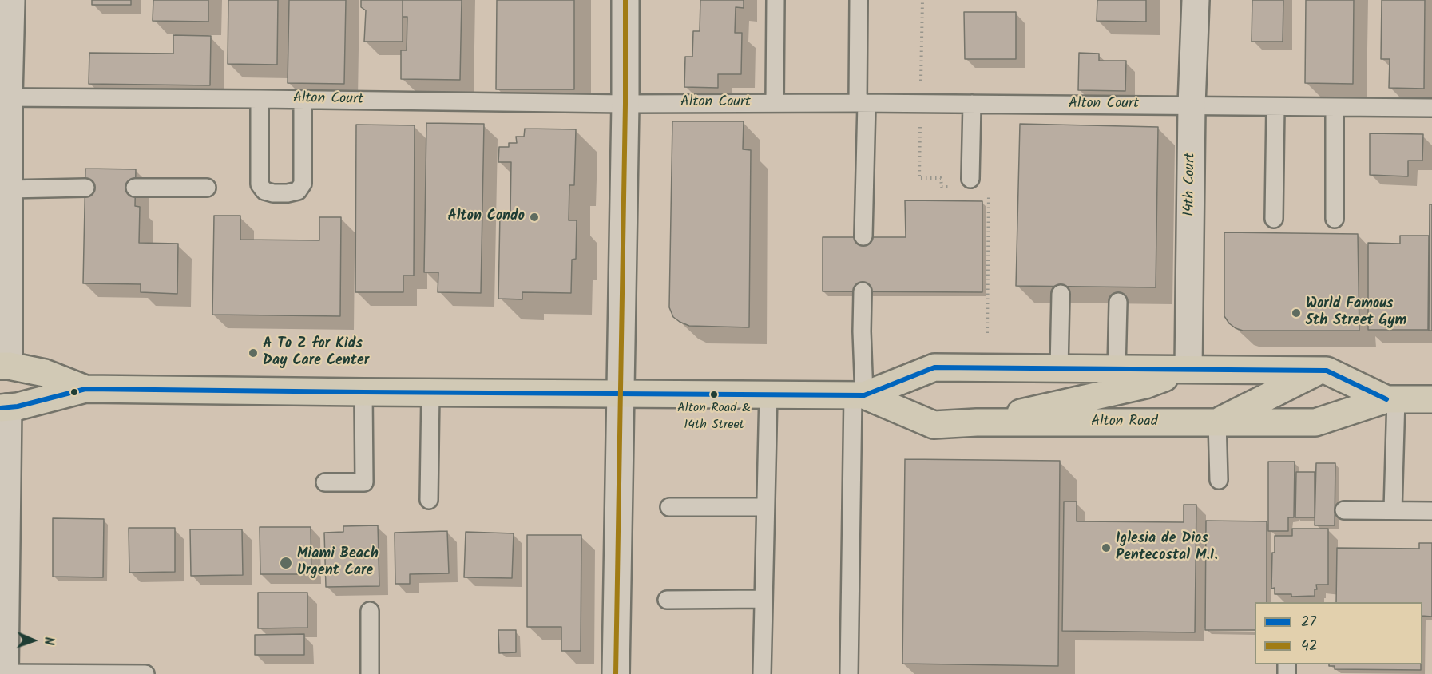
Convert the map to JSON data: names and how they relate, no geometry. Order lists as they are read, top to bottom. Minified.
{"streets":{"highway":["Alton Road"],"street":["14th Court"],"lane":["Alton Court"]},"crossings":[["Alton Court","14th Court"],["14th Court","Alton Road"]],"places":["Alton Condo","World Famous 5th Street Gym","A To Z for Kids Day Care Center","Alton Road & 14th Street","Iglesia de Dios Pentecostal M.I.","Miami Beach Urgent Care"],"lines":["transit line 42","transit line 27"],"legend":["27","42"],"north":"right"}
